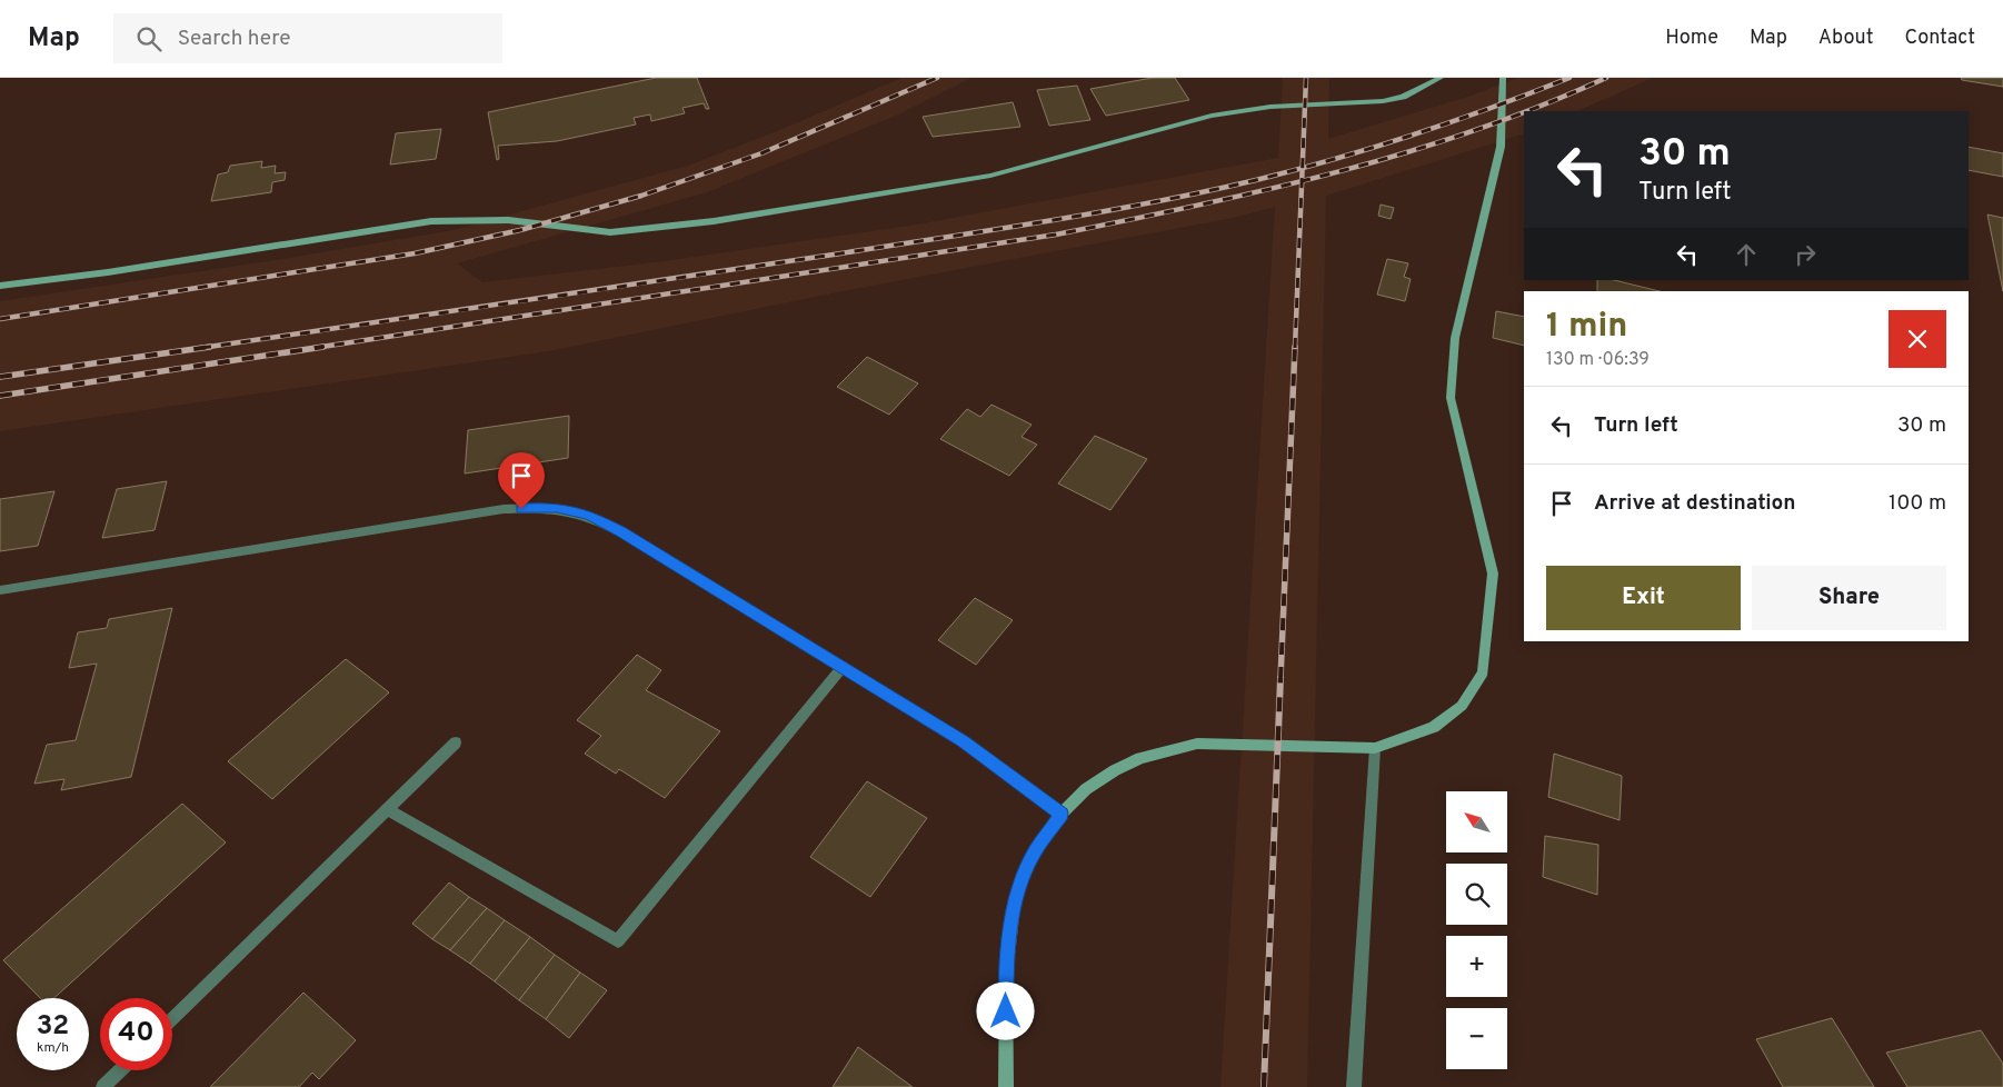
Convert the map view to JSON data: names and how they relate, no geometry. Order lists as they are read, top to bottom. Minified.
{"north":"top left","page":{"header":"Map","search":"Search here","nav":["Home","Map","About","Contact"],"turn":["30 m","Turn left"],"heading":["1 min","130 m · 06:39"],"list":[{"name":"Turn left","value":"30 m"},{"name":"Arrive at destination","value":"100 m"}],"buttons":["Exit","Share"],"map_buttons":["+","−"],"speed":"32 km/h","limit":"40"}}
